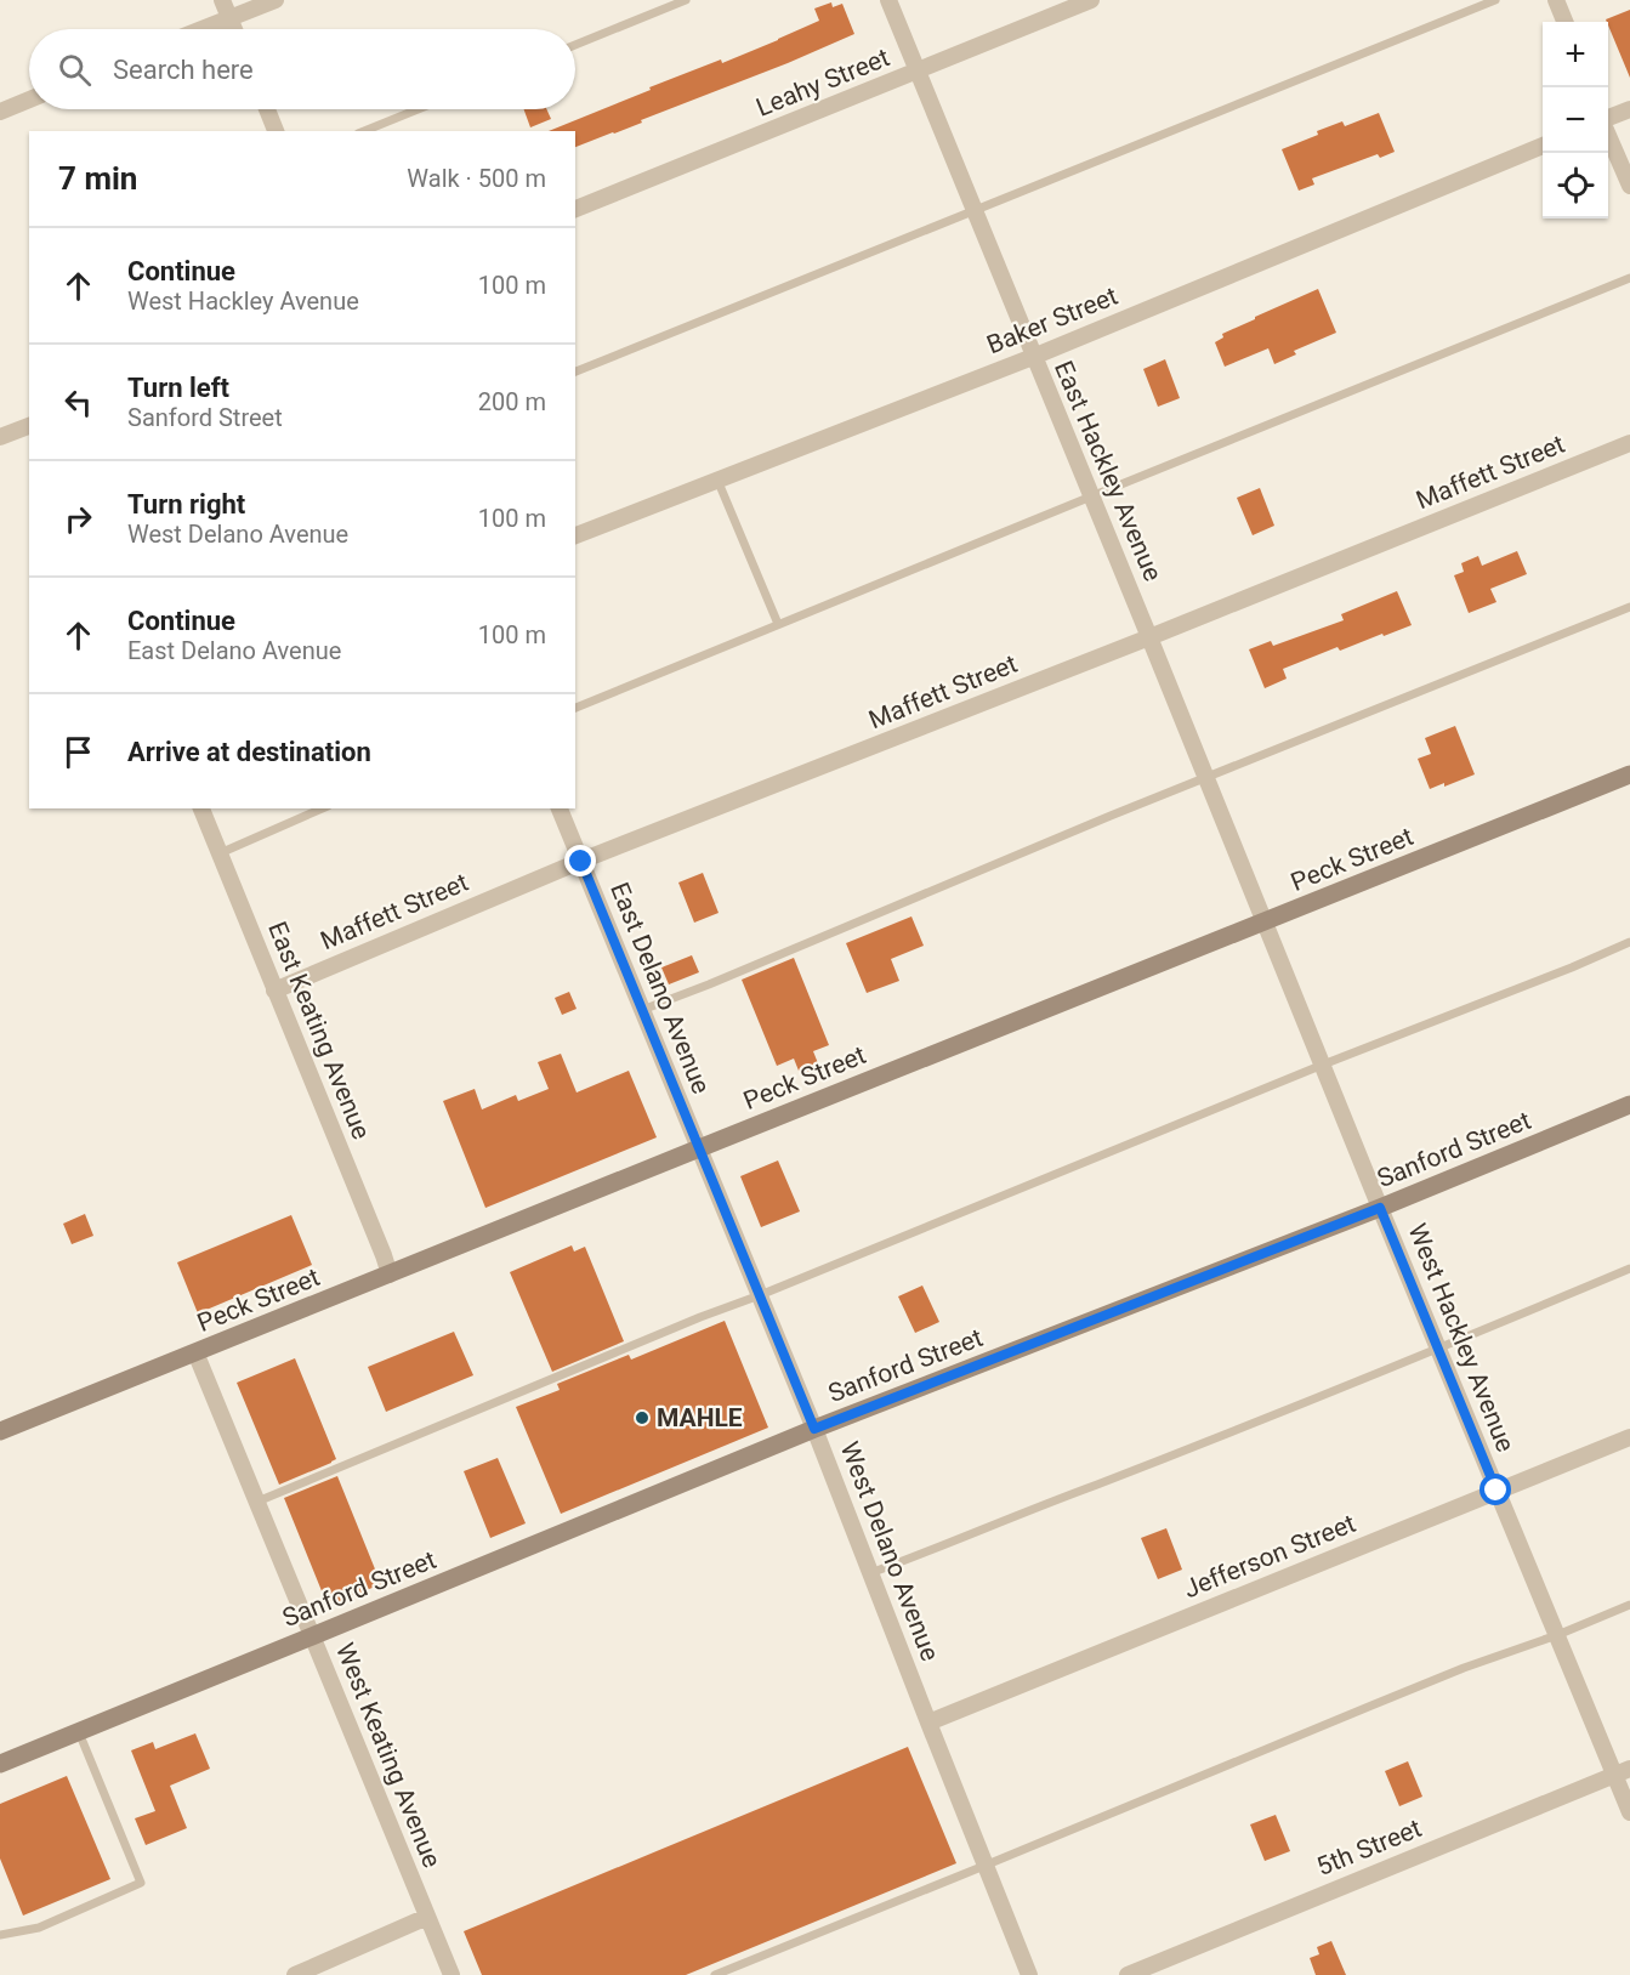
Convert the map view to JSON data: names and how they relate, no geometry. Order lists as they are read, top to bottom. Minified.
{"streets":{"street":["Leahy Street","Baker Street","East Hackley Avenue","Maffett Street","Peck Street","East Delano Avenue","East Keating Avenue","Sanford Street","West Hackley Avenue","West Delano Avenue","Jefferson Street","West Keating Avenue","5th Street"]},"crossings":[["Leahy Street","East Hackley Avenue"],["Baker Street","East Hackley Avenue"],["East Hackley Avenue","Maffett Street"],["East Hackley Avenue","Peck Street"],["East Hackley Avenue","West Hackley Avenue"],["Maffett Street","East Delano Avenue"],["Maffett Street","East Keating Avenue"],["Peck Street","East Delano Avenue"],["Peck Street","East Keating Avenue"],["Peck Street","West Hackley Avenue"],["Peck Street","West Delano Avenue"],["Peck Street","West Keating Avenue"],["East Delano Avenue","West Delano Avenue"],["Sanford Street","West Hackley Avenue"],["Sanford Street","West Delano Avenue"],["Sanford Street","West Keating Avenue"],["West Hackley Avenue","Jefferson Street"],["West Hackley Avenue","5th Street"],["West Delano Avenue","Jefferson Street"]],"places":["MAHLE"],"page":{"map_buttons":["+","−"],"search":"Search here","heading":["7 min","Walk · 500 m"],"list":[["Continue","West Hackley Avenue","100 m"],["Turn left","Sanford Street","200 m"],["Turn right","West Delano Avenue","100 m"],["Continue","East Delano Avenue","100 m"],"Arrive at destination"]}}
